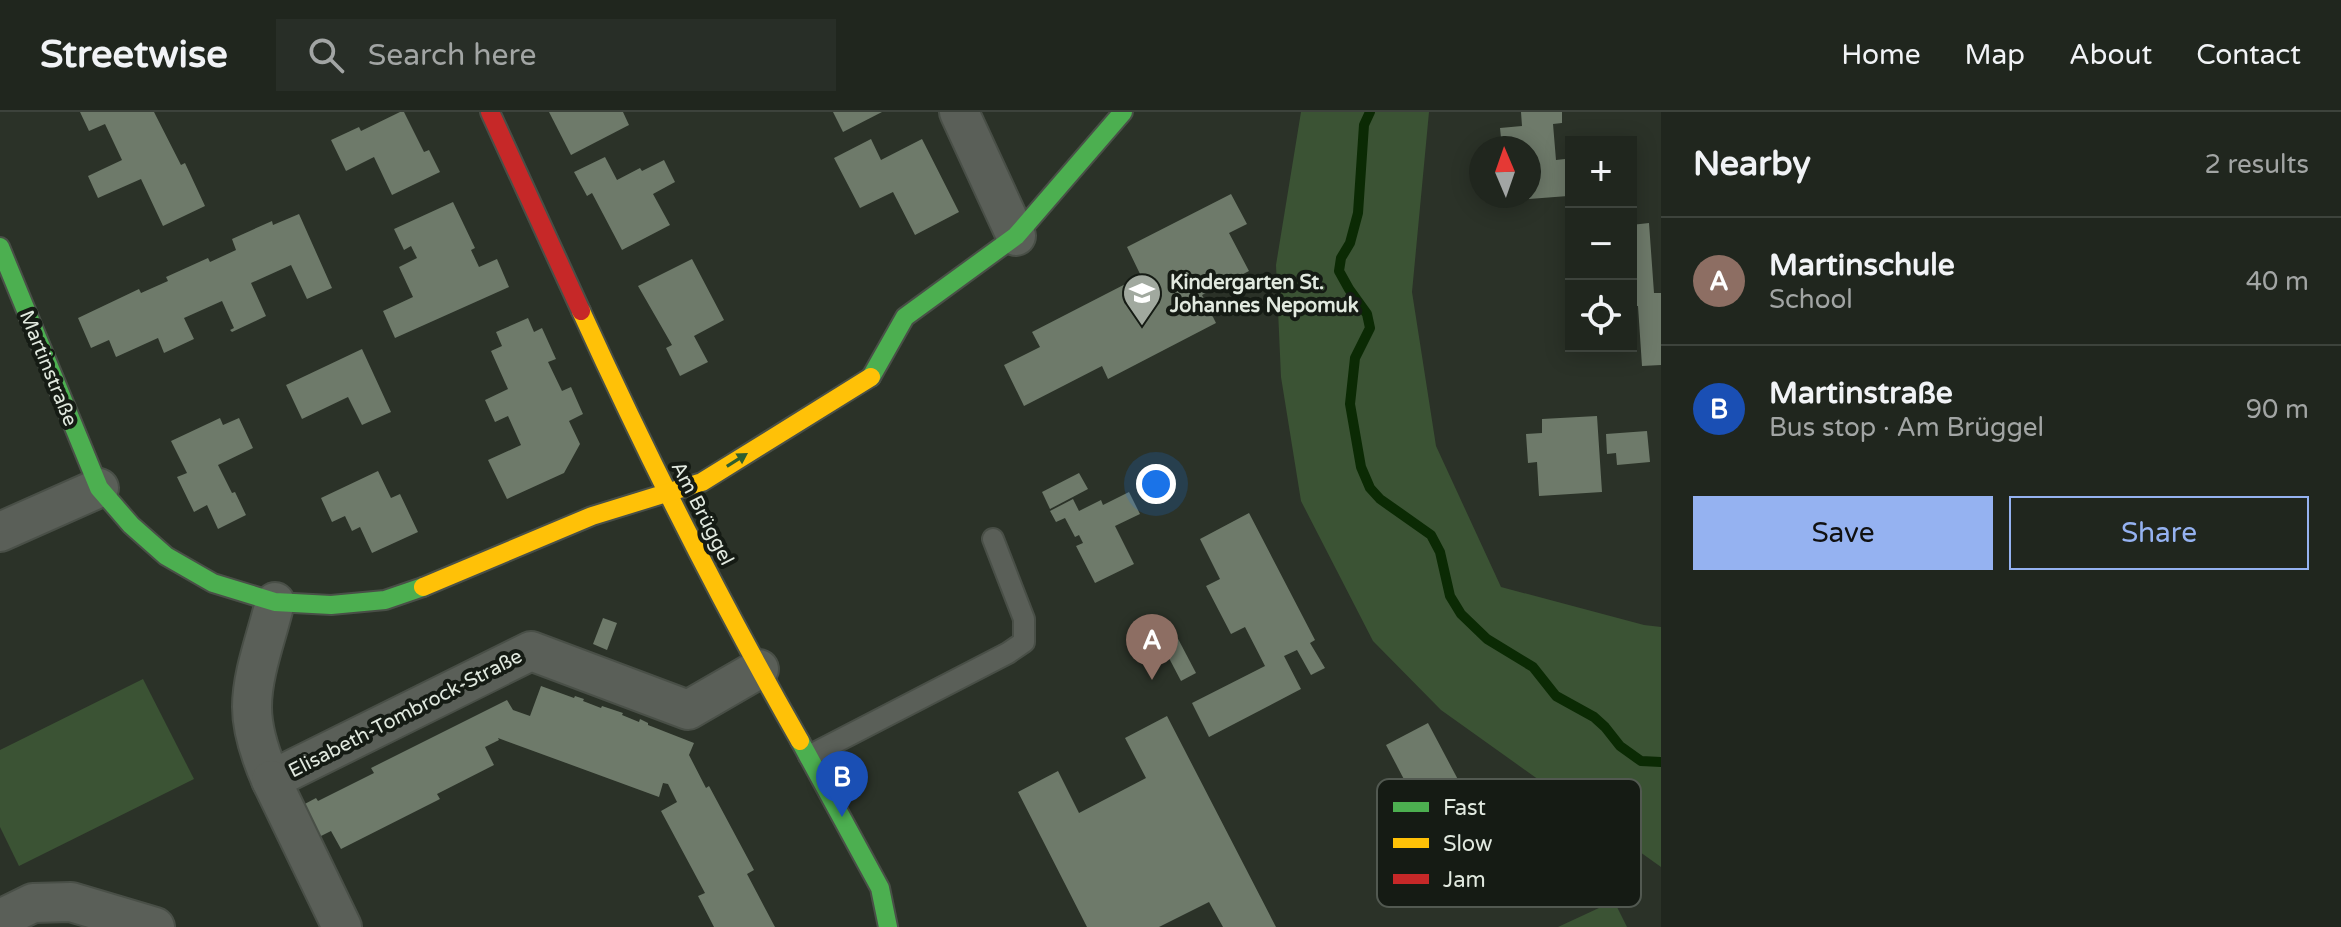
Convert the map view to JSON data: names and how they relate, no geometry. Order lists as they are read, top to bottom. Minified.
{"streets":{"street":["Martinstraße","Am Brüggel","Elisabeth-Tombrock-Straße"]},"crossings":[["Martinstraße","Am Brüggel"],["Martinstraße","Elisabeth-Tombrock-Straße"],["Am Brüggel","Elisabeth-Tombrock-Straße"]],"places":{"school or university":["Kindergarten St. Johannes Nepomuk"]},"legend":["Fast","Slow","Jam"],"north":"top","page":{"header":"Streetwise","search":"Search here","nav":["Home","Map","About","Contact"],"heading":["Nearby","2 results"],"map_buttons":["+","−"],"list":[{"mark":"A","name":"Martinschule","note":"School","value":"40 m"},{"mark":"B","name":"Martinstraße","note":"Bus stop · Am Brüggel","value":"90 m"}],"buttons":["Save","Share"],"pins":["A","B"]}}
